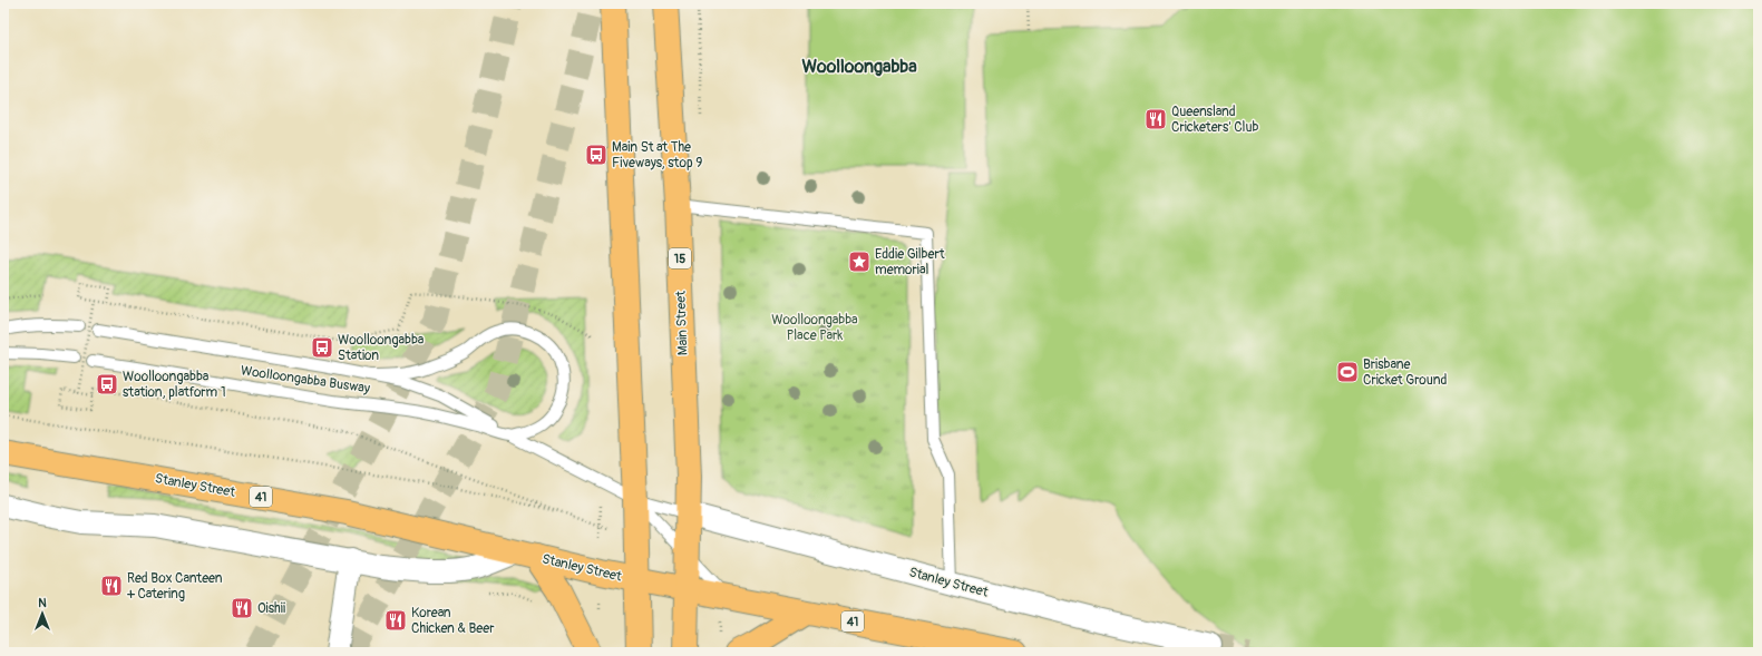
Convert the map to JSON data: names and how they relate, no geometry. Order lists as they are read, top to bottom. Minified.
{"streets":{"main road":["15","Main Street","Stanley Street","41"],"lane":["Woolloongabba Busway"]},"crossings":[["15","Main Street"],["15","Stanley Street"],["Main Street","Woolloongabba Busway"],["Main Street","Stanley Street"],["Woolloongabba Busway","Stanley Street"]],"districts":["Woolloongabba"],"parks":["Woolloongabba Place Park"],"places":{"restaurant":["Queensland Cricketers' Club","Red Box Canteen + Catering","Oishii","Korean Chicken & Beer"],"bus stop":["Main St at The Fiveways, stop 9","Woolloongabba Station","Woolloongabba station, platform 1"],"place":["Eddie Gilbert memorial"],"sports":["Brisbane Cricket Ground"]},"north":"top"}
